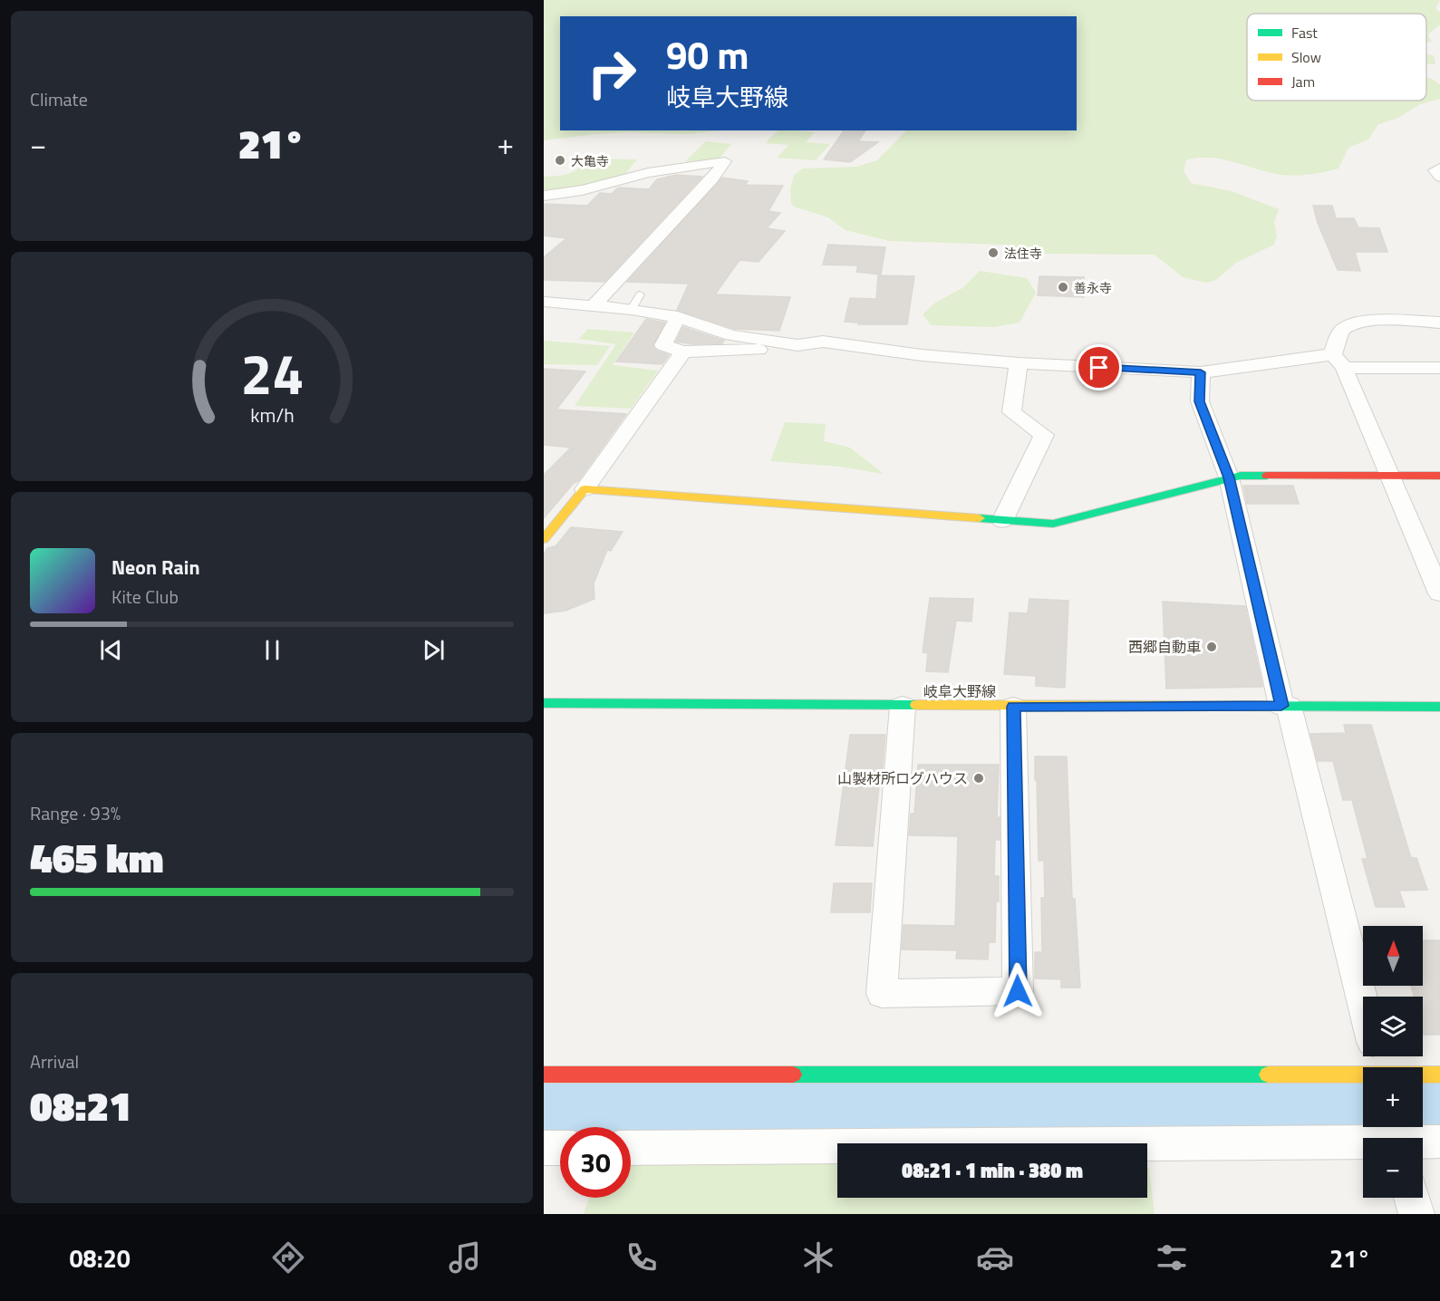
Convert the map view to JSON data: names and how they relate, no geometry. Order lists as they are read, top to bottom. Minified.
{"streets":{"street":["岐阜大野線"]},"places":["大亀寺","法住寺","善永寺","西郷自動車","山製材所ログハウス"],"legend":["Fast","Slow","Jam"],"north":"top","page":{"tile":["Climate",["Range · 93%","465 km"],["Arrival","08:21"]],"turn":["90 m","岐阜大野線"],"heat":["−","21°","+"],"song":["Neon Rain","Kite Club"],"map_buttons":["+","−"],"limit":"30","trip":"08:21 · 1 min · 380 m","tabs":["08:20","21°"],"gauge":["24","km/h"]}}
